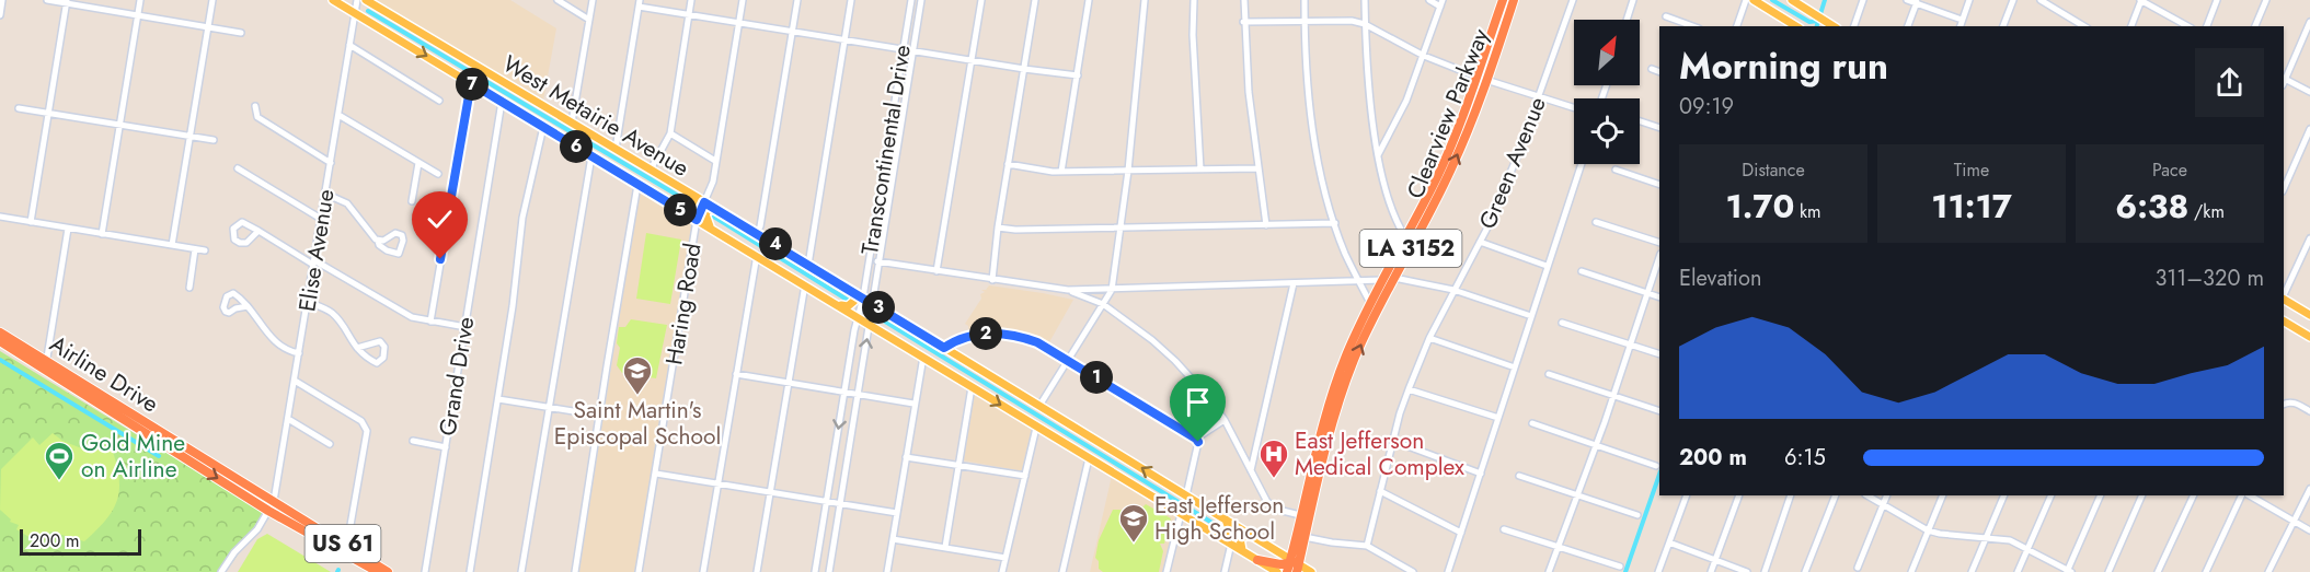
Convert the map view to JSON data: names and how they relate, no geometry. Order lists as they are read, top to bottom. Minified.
{"streets":{"highway":["Clearview Parkway","LA 3152","Airline Drive","US 61"],"main road":["West Metairie Avenue"],"street":["Transcontinental Drive","Green Avenue","Elise Avenue","Haring Road","Grand Drive"]},"crossings":[["Clearview Parkway","West Metairie Avenue"],["West Metairie Avenue","Transcontinental Drive"],["West Metairie Avenue","Elise Avenue"],["West Metairie Avenue","Haring Road"],["West Metairie Avenue","Grand Drive"],["Elise Avenue","Airline Drive"]],"places":{"school or university":["Saint Martin's Episcopal School","East Jefferson High School"],"hospital":["East Jefferson Medical Complex"],"sports":["Gold Mine on Airline"]},"scale_bar":"200 m","north":"top right","page":{"heading":["Morning run","09:19"],"pins":["7","6","5","4","3","2","1"],"stats":[["Distance","1.70 km"],["Time","11:17"],["Pace","6:38 /km"]],"chart":["Elevation","311–320 m"],"list":[{"name":"200 m","note":"6:15"}],"scale":"200 m"}}
